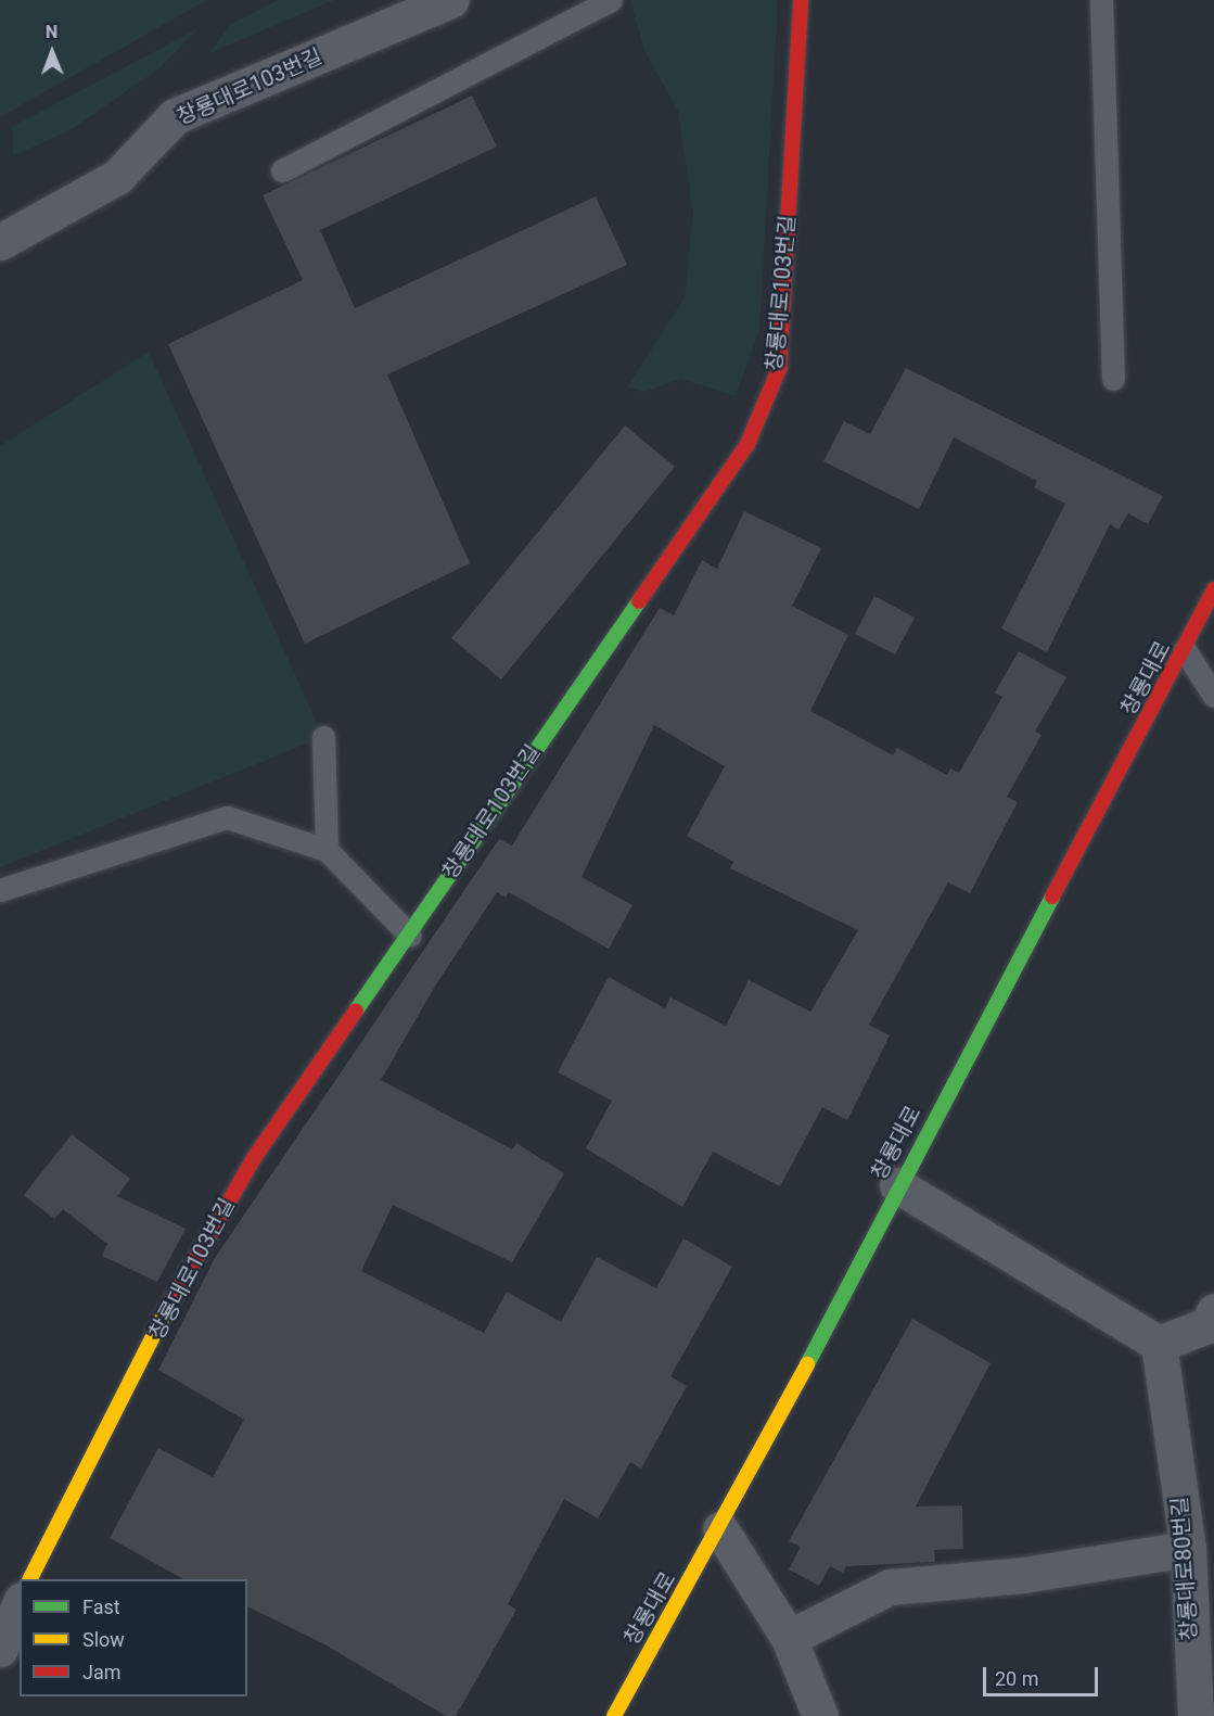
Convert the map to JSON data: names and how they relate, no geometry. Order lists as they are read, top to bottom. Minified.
{"streets":{"street":["창룡대로103번길","창룡대로","창룡대로80번길"]},"legend":["Fast","Slow","Jam"],"scale_bar":"20 m","north":"top"}
